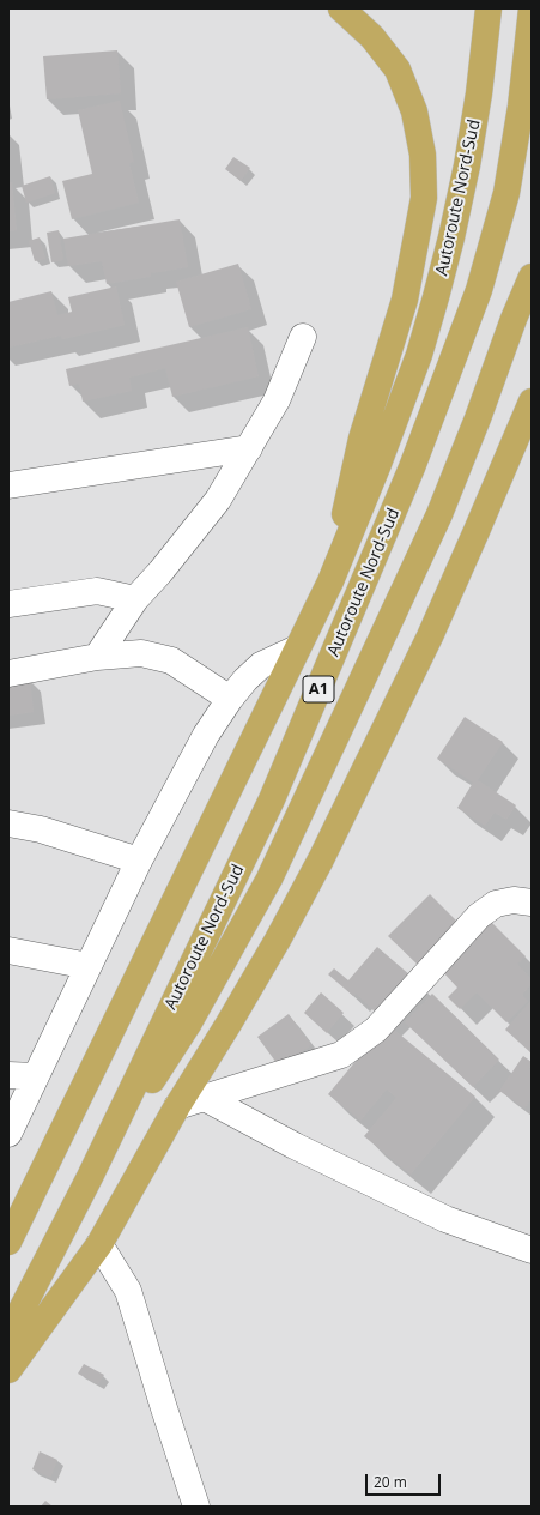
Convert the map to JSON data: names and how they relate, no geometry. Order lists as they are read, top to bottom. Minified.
{"streets":{"highway":["Autoroute Nord-Sud","A1"]},"scale_bar":"20 m"}
